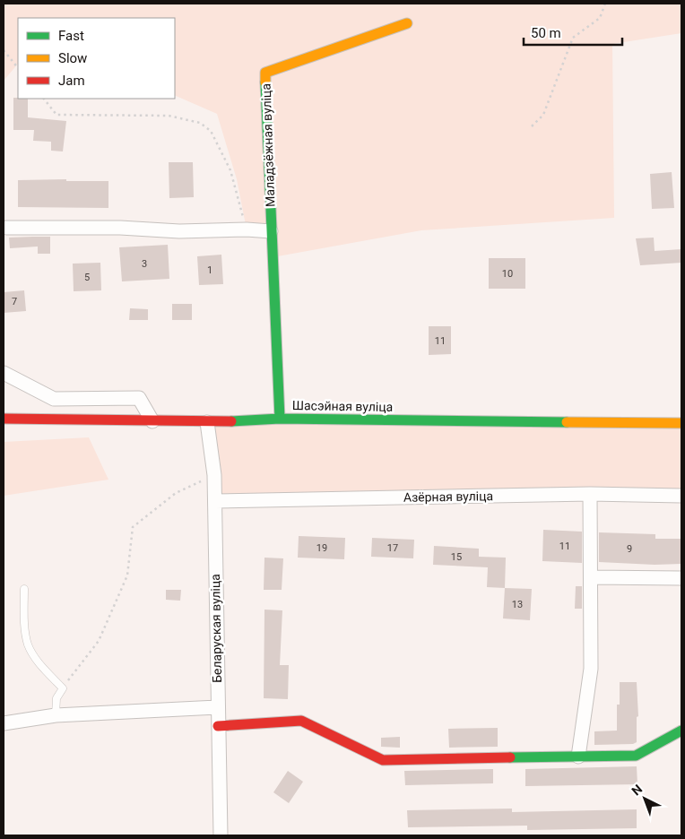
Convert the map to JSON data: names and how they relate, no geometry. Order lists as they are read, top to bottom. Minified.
{"streets":{"street":["Маладзёжная вуліца","Шасэйная вуліца","Азёрная вуліца","Беларуская вуліца"]},"crossings":[["Маладзёжная вуліца","Шасэйная вуліца"],["Шасэйная вуліца","Беларуская вуліца"],["Азёрная вуліца","Беларуская вуліца"]],"house_numbers":["3","1","10","5","7","11","11","19","17","9","15","13"],"legend":["Fast","Slow","Jam"],"scale_bar":"50 m","north":"top left"}
